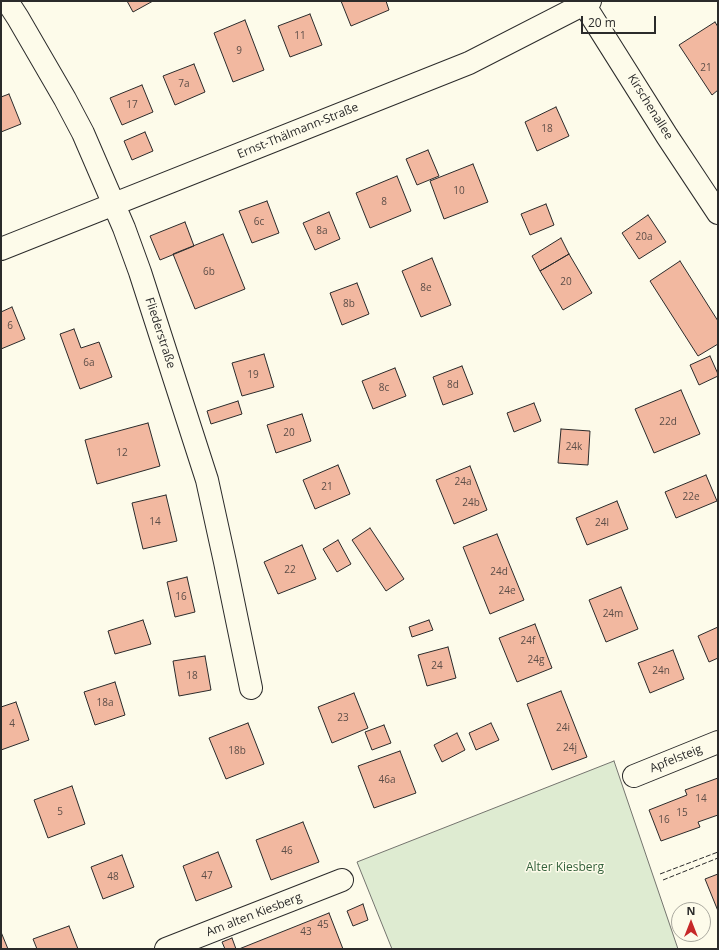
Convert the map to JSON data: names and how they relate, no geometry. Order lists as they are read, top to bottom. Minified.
{"streets":{"street":["Kirschenallee","Ernst-Thälmann-Straße","Fliederstraße","Apfelsteig","Am alten Kiesberg"]},"crossings":[["Kirschenallee","Ernst-Thälmann-Straße"],["Ernst-Thälmann-Straße","Fliederstraße"]],"parks":["Alter Kiesberg"],"house_numbers":["11","9","21","7a","17","18","10","8","6c","8a","20a","6b","20","8e","8b","6","6a","19","8d","8c","22d","20","24k","12","24a","21","22e","24b","14","24l","22","24d","24e","16","24m","24f","24g","24","24n","18","18a","23","4","24i","24j","18b","46a","14","5","15","16","46","47","48","45","43"],"scale_bar":"20 m","north":"top"}
